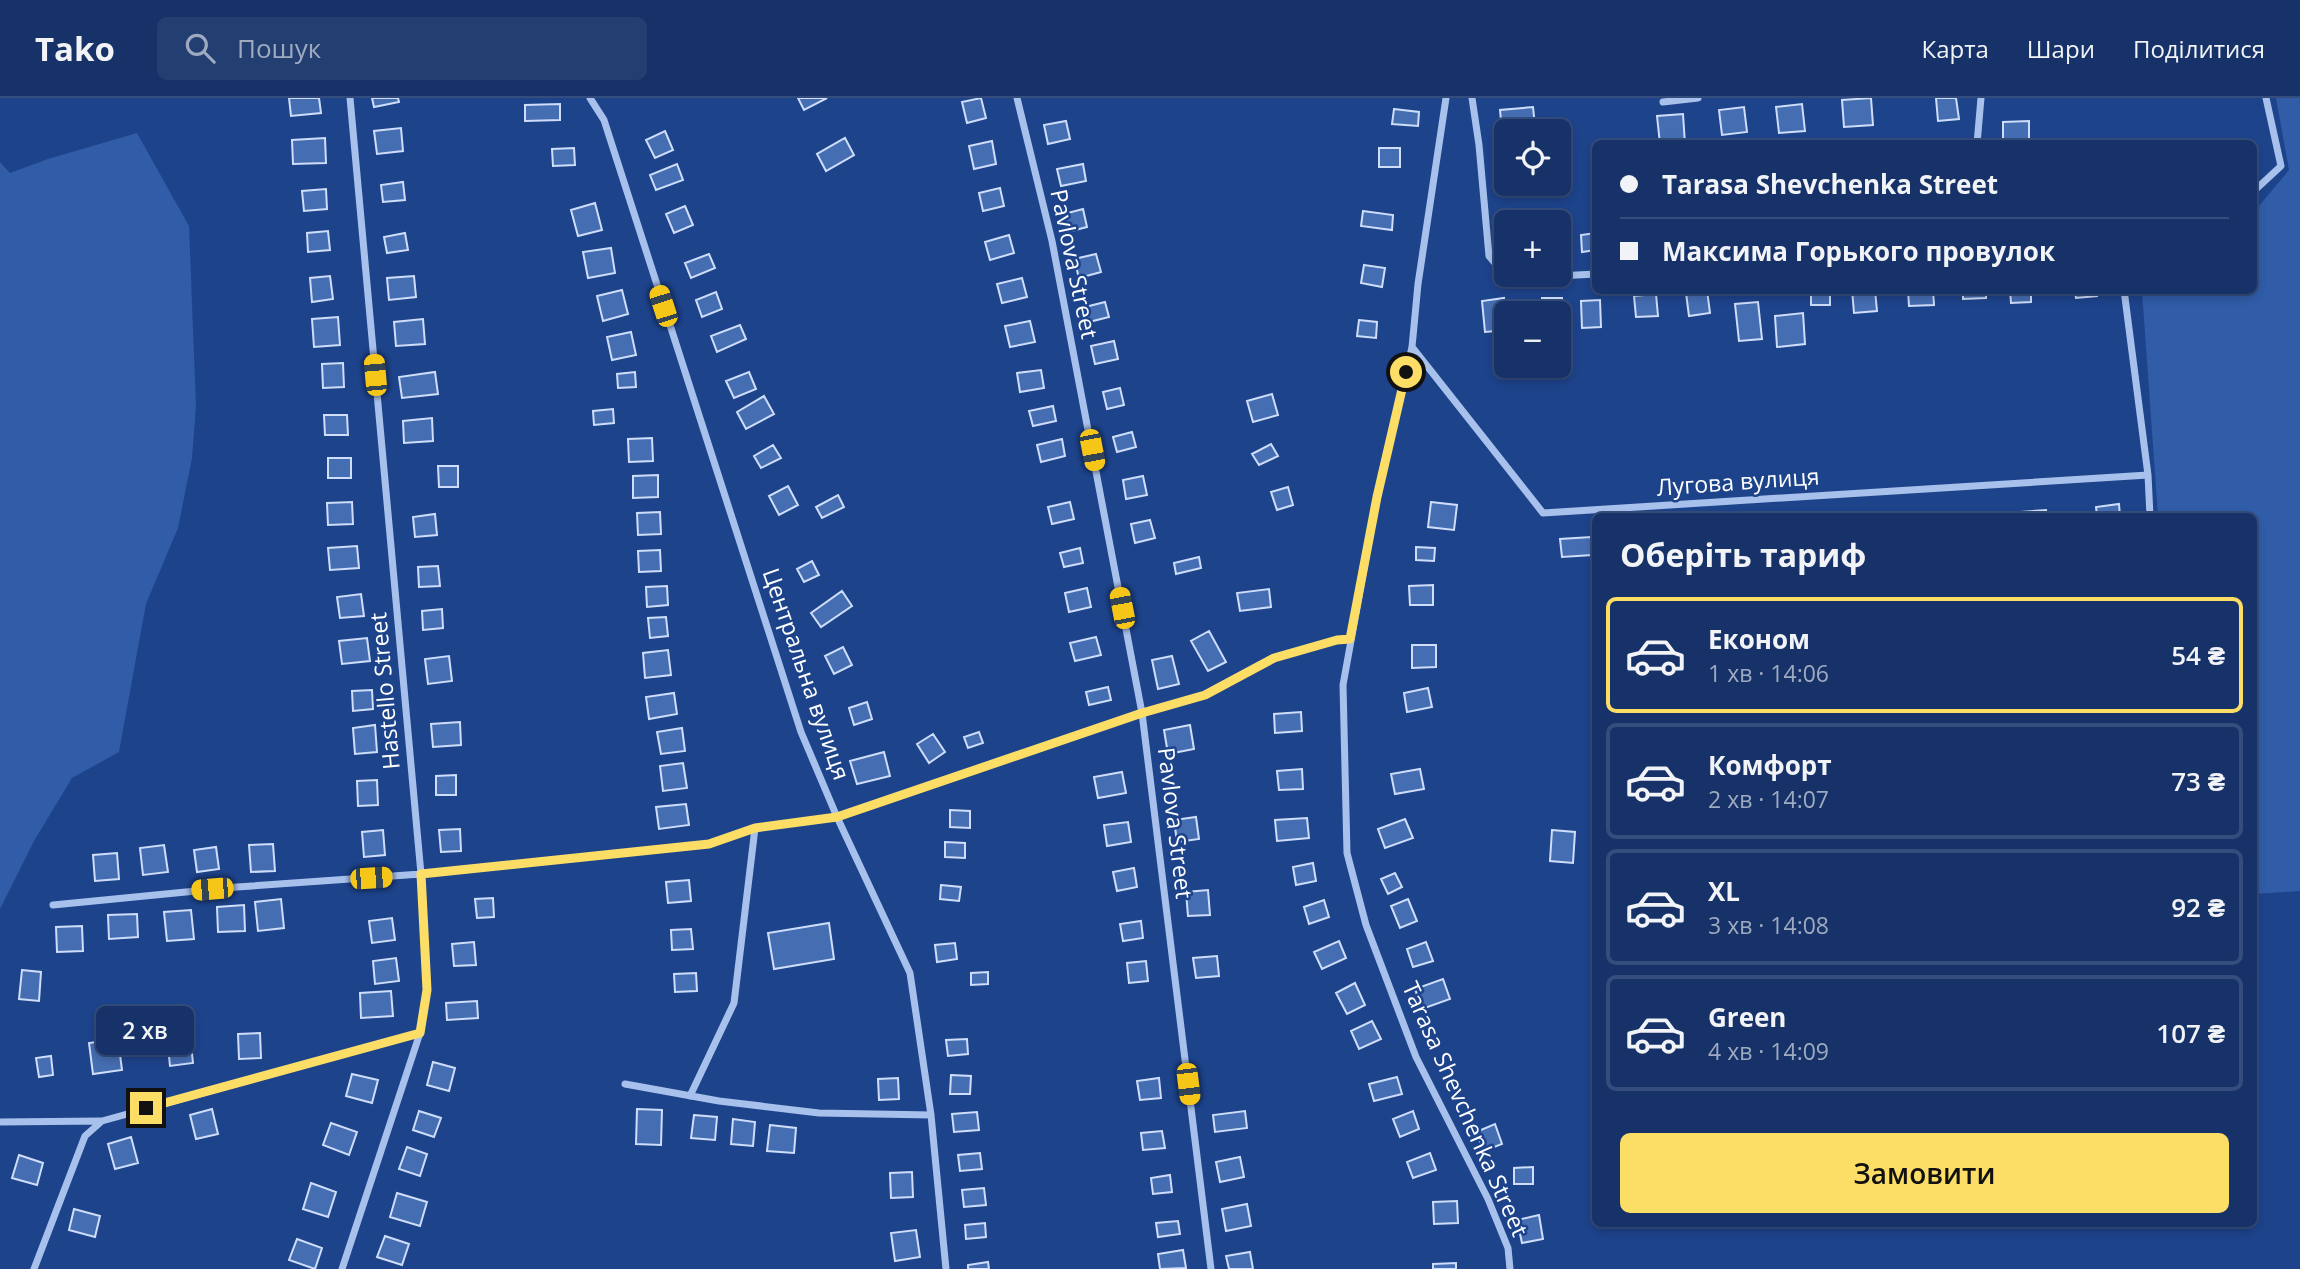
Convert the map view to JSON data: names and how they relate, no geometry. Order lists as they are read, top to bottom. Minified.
{"streets":{"street":["Pavlova Street","Лугова вулиця","Центральна вулиця","Hastello Street","Tarasa Shevchenka Street"]},"crossings":[["Лугова вулиця","Tarasa Shevchenka Street"]],"page":{"header":"Tako","search":"Пошук","nav":["Карта","Шари","Поділитися"],"map_buttons":["+","−"],"banner":["Tarasa Shevchenka Street","Максима Горького провулок"],"heading":"Оберіть тариф","list":[{"name":"Економ","note":"1 хв · 14:06","value":"54 ₴"},{"name":"Комфорт","note":"2 хв · 14:07","value":"73 ₴"},{"name":"XL","note":"3 хв · 14:08","value":"92 ₴"},{"name":"Green","note":"4 хв · 14:09","value":"107 ₴"}],"bubble":"2 хв","buttons":"Замовити"}}
